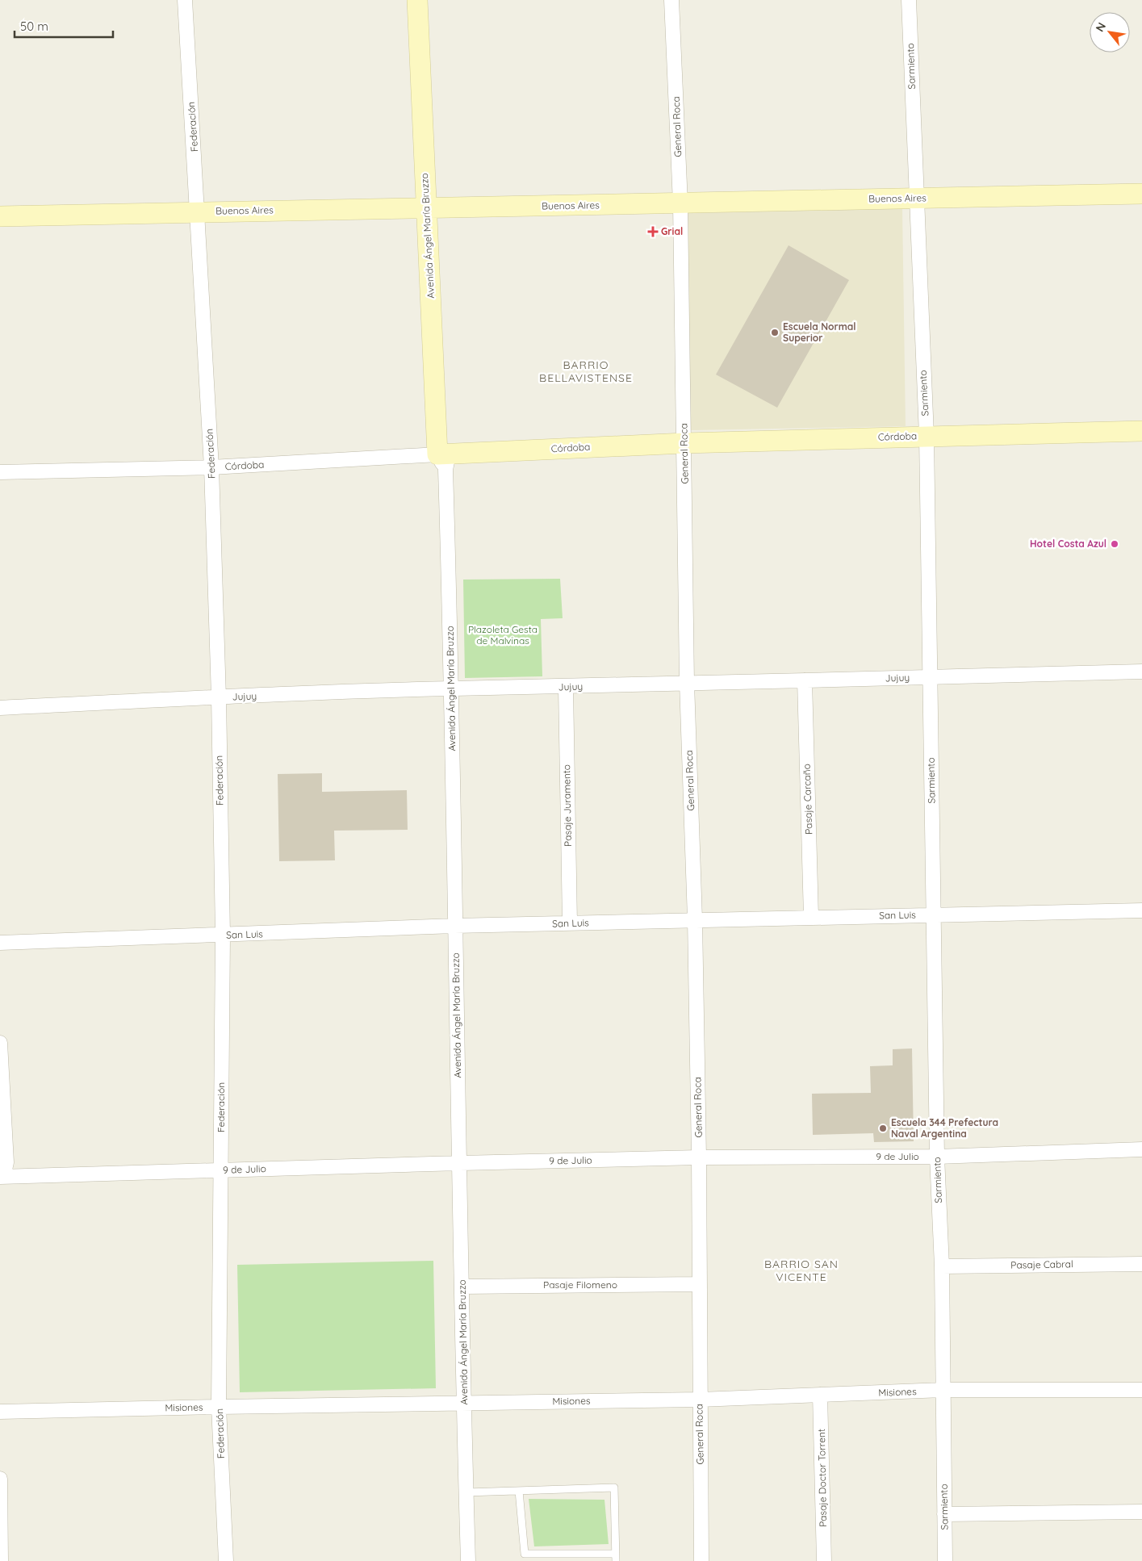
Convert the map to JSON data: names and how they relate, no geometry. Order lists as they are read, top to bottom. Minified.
{"streets":{"street":["Sarmiento","Federación","General Roca","Buenos Aires","Avenida Ángel María Bruzzo","Córdoba","Jujuy","Pasaje Carcaño","Pasaje Juramento","San Luis","9 de Julio","Pasaje Cabral","Pasaje Filomeno","Misiones","Pasaje Doctor Torrent"]},"crossings":[["Sarmiento","Buenos Aires"],["Sarmiento","Córdoba"],["Sarmiento","Jujuy"],["Sarmiento","San Luis"],["Sarmiento","9 de Julio"],["Sarmiento","Pasaje Cabral"],["Sarmiento","Misiones"],["Federación","Buenos Aires"],["Federación","Córdoba"],["Federación","Jujuy"],["Federación","San Luis"],["Federación","9 de Julio"],["Federación","Misiones"],["General Roca","Buenos Aires"],["General Roca","Córdoba"],["General Roca","Jujuy"],["General Roca","San Luis"],["General Roca","9 de Julio"],["General Roca","Pasaje Filomeno"],["General Roca","Misiones"],["Buenos Aires","Avenida Ángel María Bruzzo"],["Avenida Ángel María Bruzzo","Córdoba"],["Avenida Ángel María Bruzzo","Jujuy"],["Avenida Ángel María Bruzzo","San Luis"],["Avenida Ángel María Bruzzo","9 de Julio"],["Avenida Ángel María Bruzzo","Pasaje Filomeno"],["Avenida Ángel María Bruzzo","Misiones"],["Jujuy","Pasaje Carcaño"],["Jujuy","Pasaje Juramento"],["Pasaje Carcaño","San Luis"],["Pasaje Juramento","San Luis"],["Misiones","Pasaje Doctor Torrent"]],"districts":["BARRIO BELLAVISTENSE","BARRIO SAN VICENTE"],"parks":["Plazoleta Gesta de Malvinas"],"places":{"health":["Grial"],"other":["Escuela Normal Superior","Hotel Costa Azul","Escuela 344 Prefectura Naval Argentina"]},"scale_bar":"50 m","north":"top left"}
